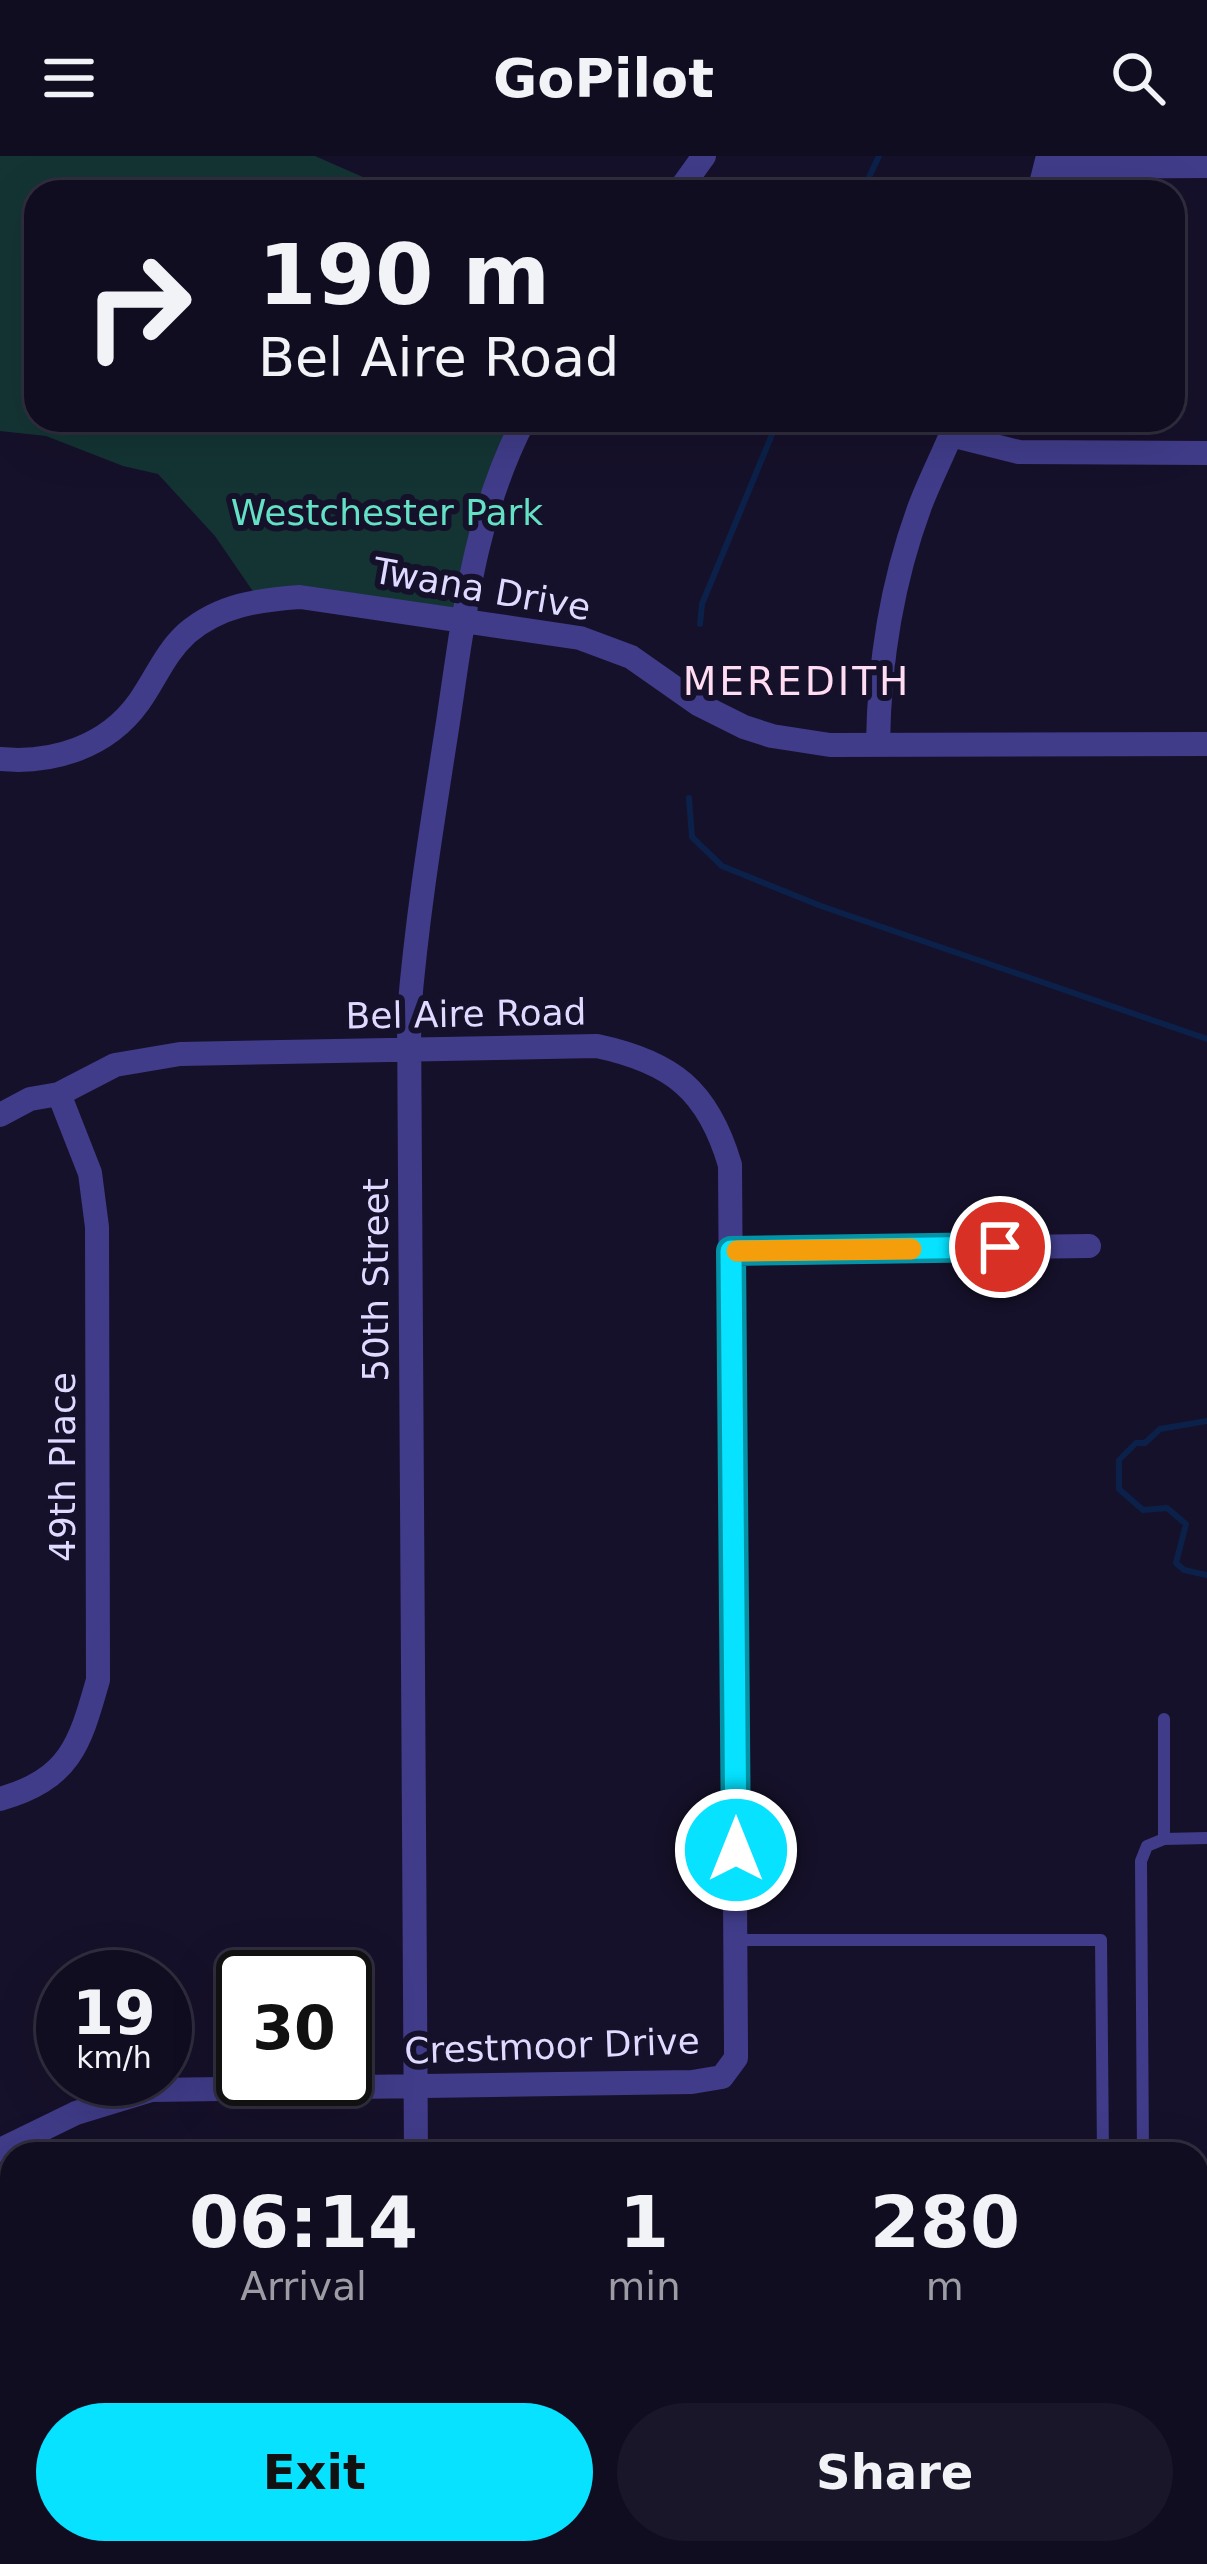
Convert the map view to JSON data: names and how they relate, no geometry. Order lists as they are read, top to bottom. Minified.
{"streets":{"street":["Twana Drive","Bel Aire Road","50th Street","49th Place","Crestmoor Drive"]},"crossings":[["Twana Drive","50th Street"],["Bel Aire Road","50th Street"],["Bel Aire Road","49th Place"],["Bel Aire Road","Crestmoor Drive"],["50th Street","Crestmoor Drive"]],"districts":["MEREDITH"],"parks":["Westchester Park"],"page":{"header":"GoPilot","turn":["190 m","Bel Aire Road"],"speed":"19 km/h","limit":"30","eta":["06:14","Arrival","1","min","280","m"],"buttons":["Exit","Share"]}}
